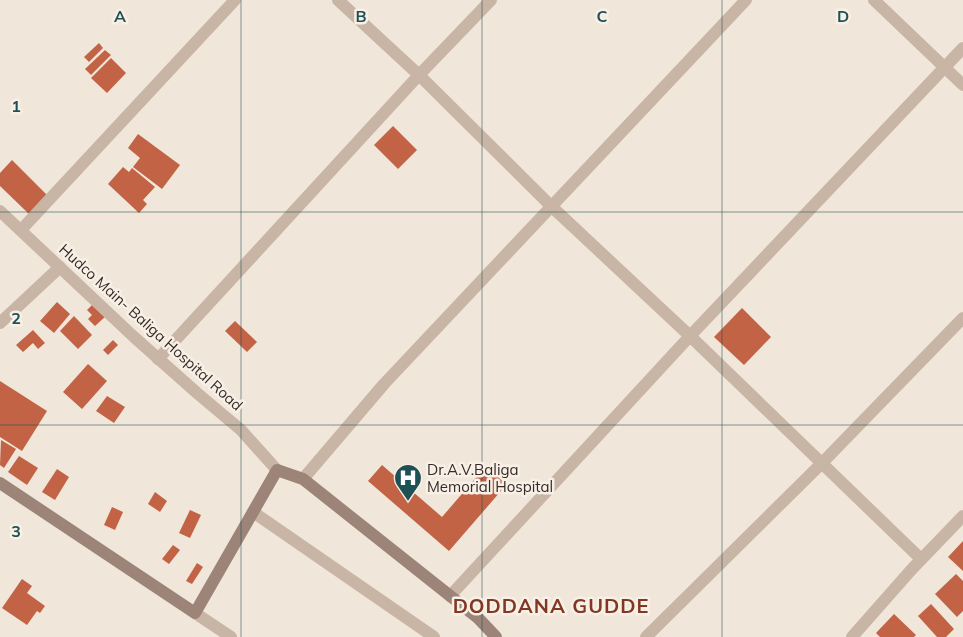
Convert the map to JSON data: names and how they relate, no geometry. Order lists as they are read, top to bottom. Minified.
{"streets":{"street":["Hudco Main- Baliga Hospital Road"]},"districts":["DODDANA GUDDE"],"places":{"hospital":["Dr.A.V.Baliga Memorial Hospital"]},"grid":{"columns":["A","B","C","D"],"rows":["1","2","3"]}}
